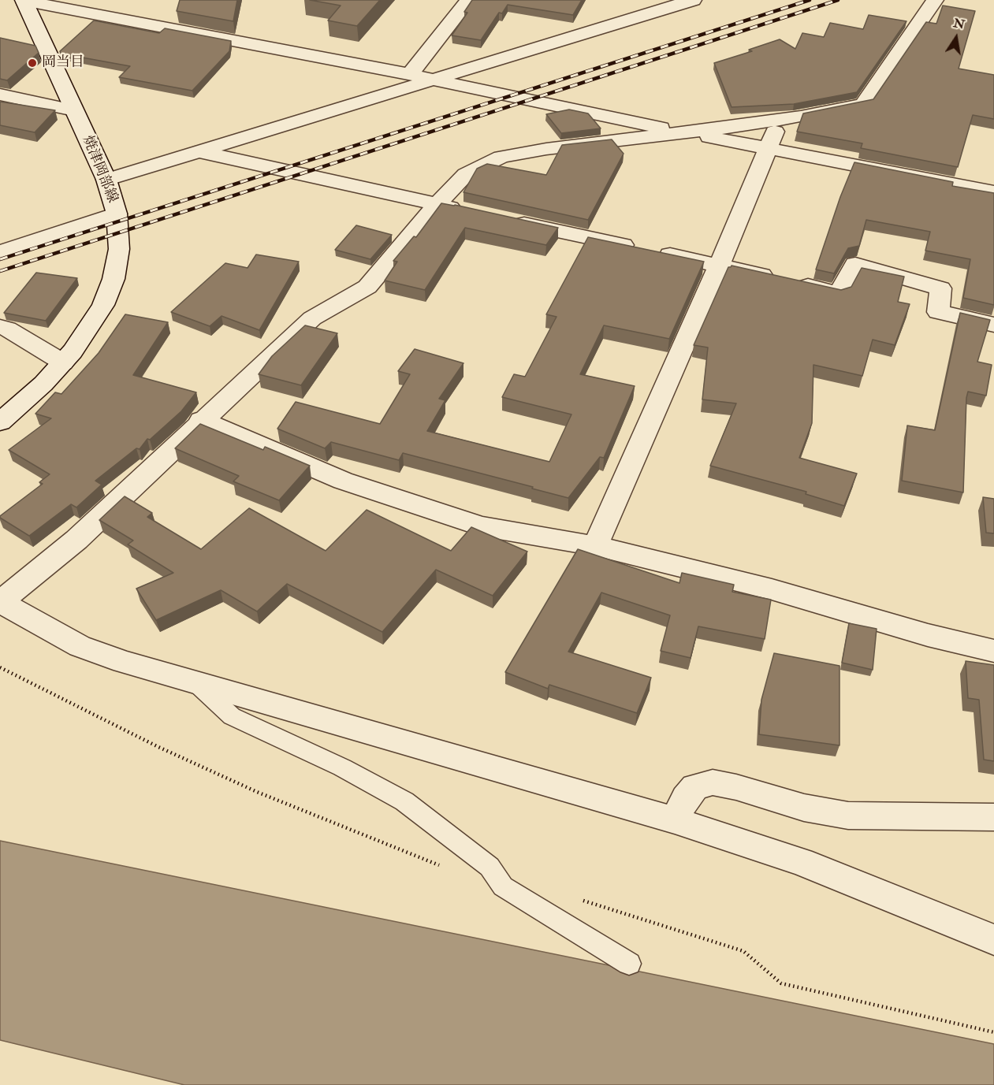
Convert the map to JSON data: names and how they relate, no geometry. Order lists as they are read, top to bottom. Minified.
{"streets":{"street":["焼津岡部線"]},"places":["岡当目"],"north":"top"}
